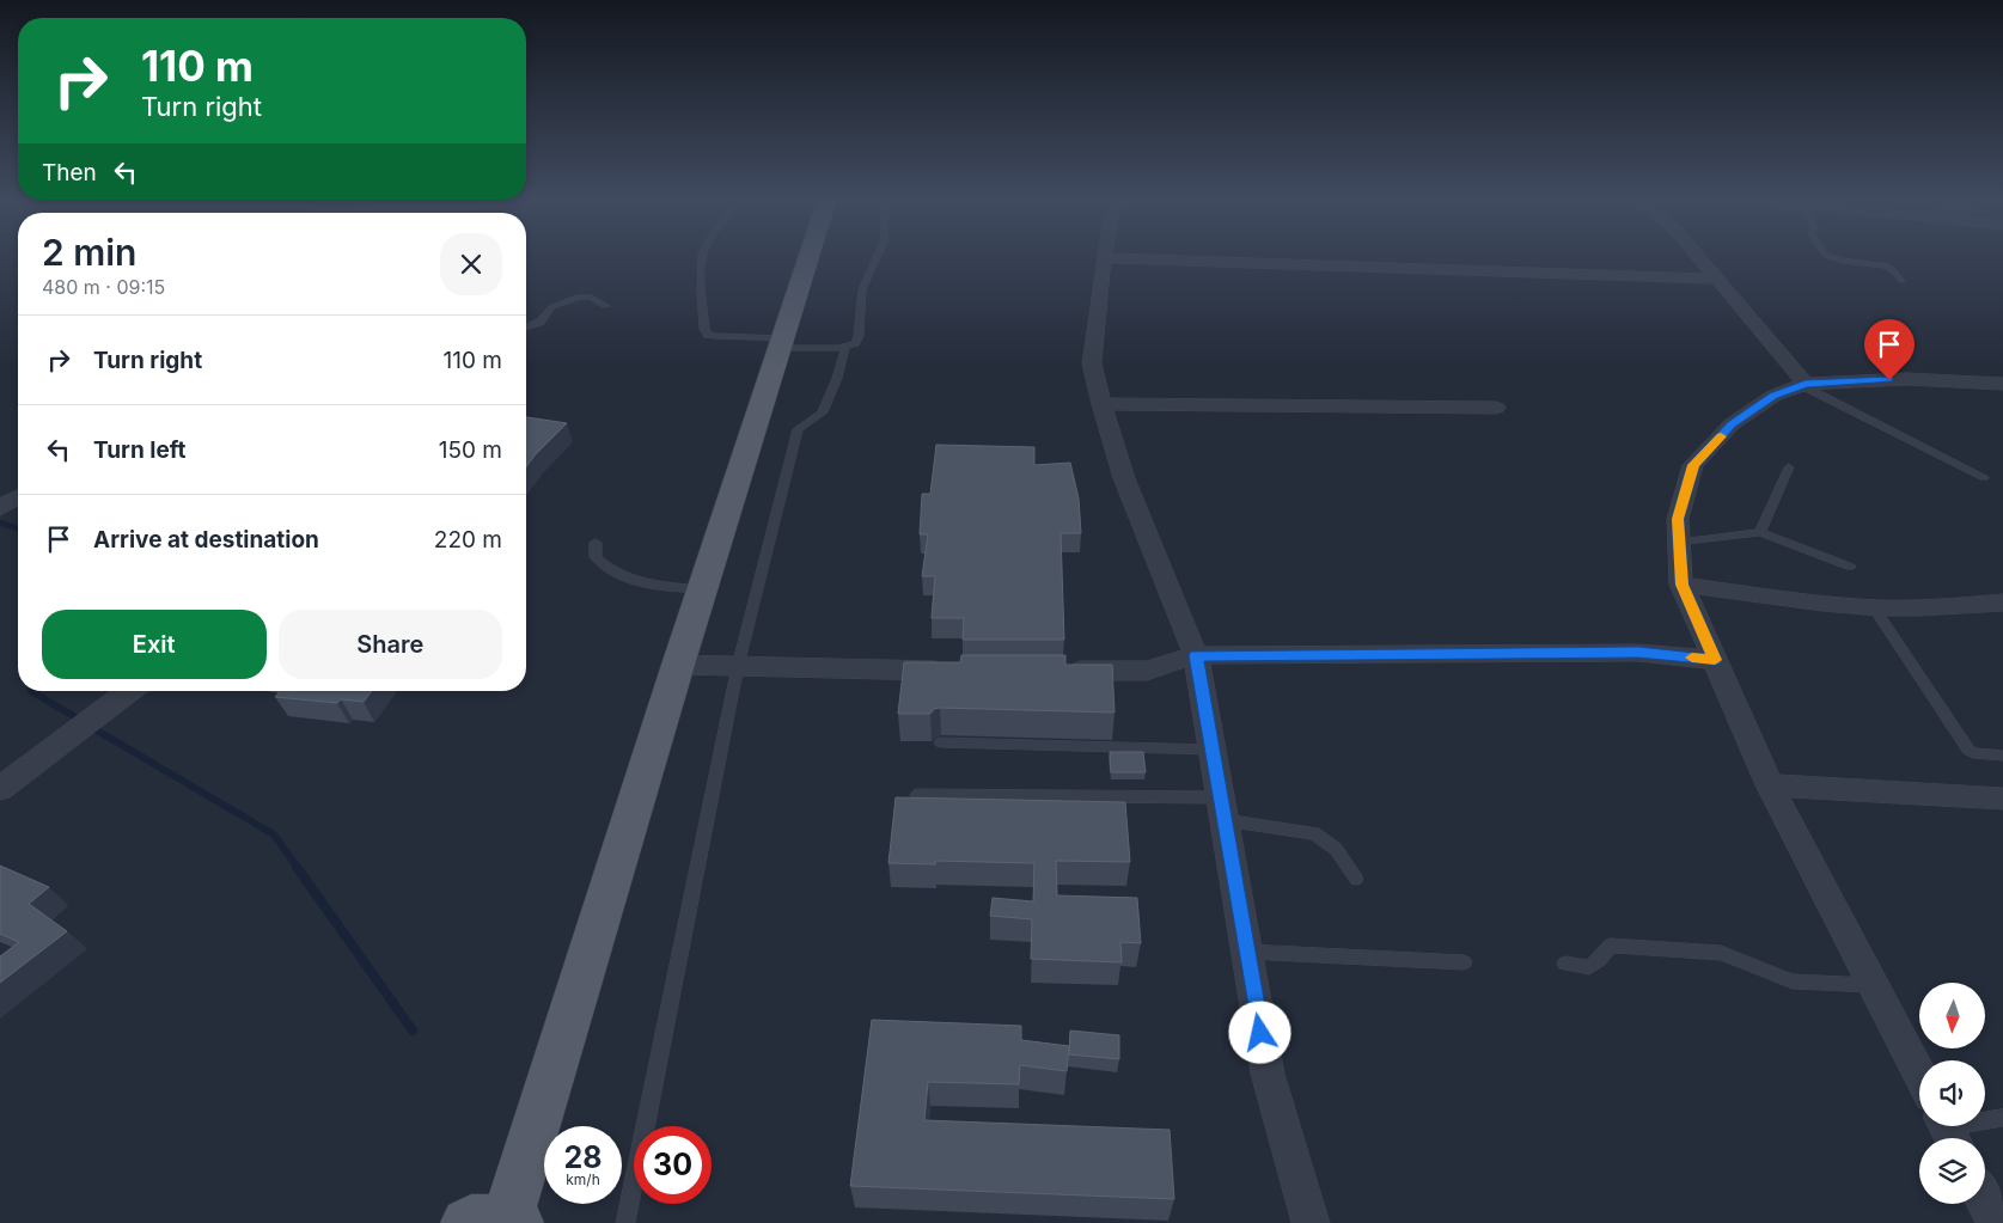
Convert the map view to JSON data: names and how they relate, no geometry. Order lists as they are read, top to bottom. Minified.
{"north":"bottom","page":{"turn":["110 m","Turn right"],"then":"Then","heading":["2 min","480 m · 09:15"],"list":[{"name":"Turn right","value":"110 m"},{"name":"Turn left","value":"150 m"},{"name":"Arrive at destination","value":"220 m"}],"buttons":["Exit","Share"],"speed":"28 km/h","limit":"30"}}
